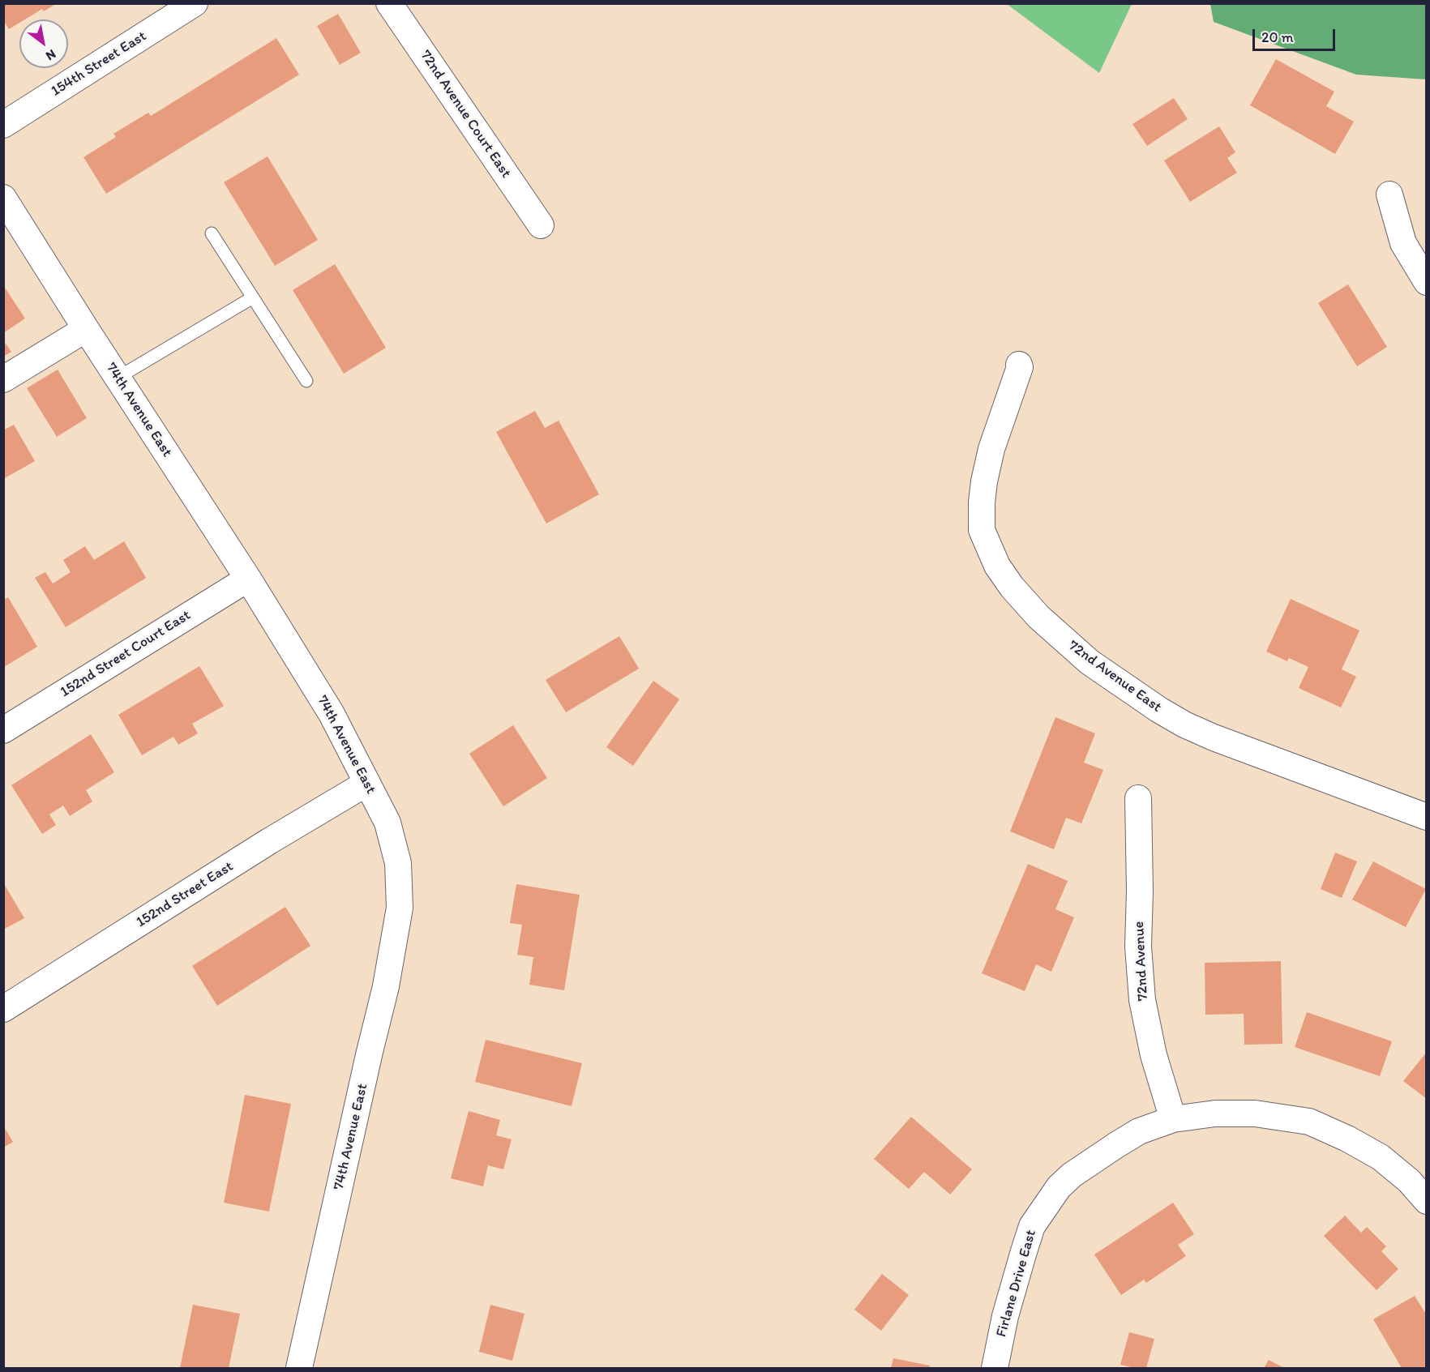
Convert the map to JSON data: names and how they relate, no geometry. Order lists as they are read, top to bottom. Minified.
{"streets":{"street":["154th Street East","72nd Avenue Court East","74th Avenue East","152nd Street Court East","72nd Avenue East","152nd Street East","72nd Avenue","Firlane Drive East"]},"crossings":[["74th Avenue East","152nd Street Court East"],["74th Avenue East","152nd Street East"],["72nd Avenue","Firlane Drive East"]],"scale_bar":"20 m","north":"bottom right"}
